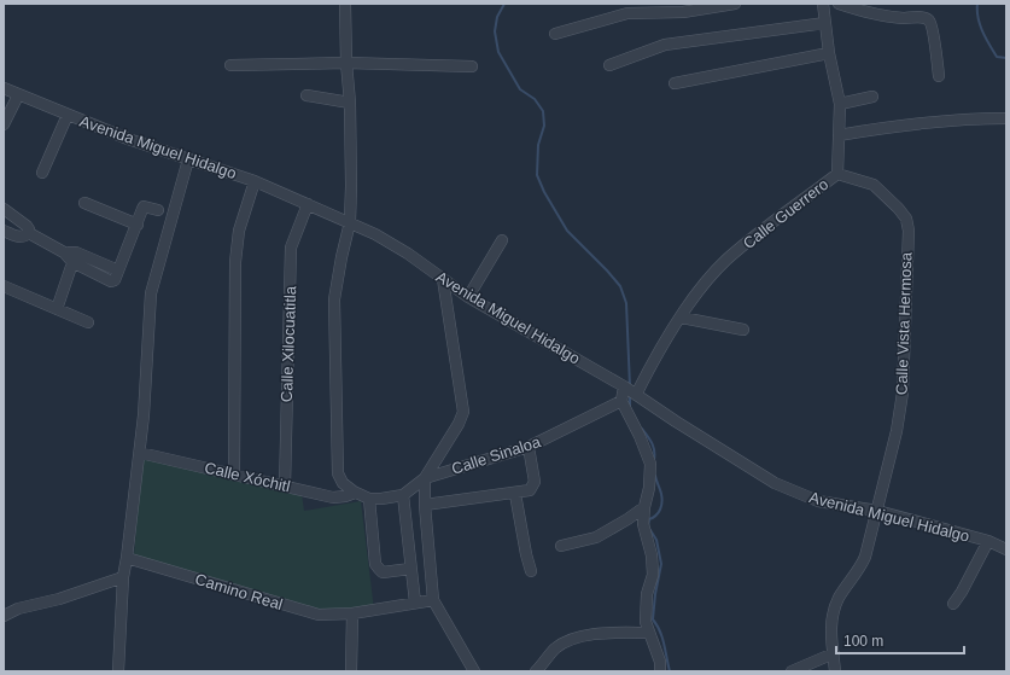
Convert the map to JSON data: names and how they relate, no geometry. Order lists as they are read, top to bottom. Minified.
{"streets":{"street":["Avenida Miguel Hidalgo","Calle Guerrero","Calle Vista Hermosa","Calle Xilocuatitla","Calle Sinaloa","Calle Xóchitl","Camino Real"]},"crossings":[["Avenida Miguel Hidalgo","Calle Guerrero"],["Avenida Miguel Hidalgo","Calle Vista Hermosa"],["Avenida Miguel Hidalgo","Calle Xilocuatitla"],["Calle Guerrero","Calle Vista Hermosa"],["Calle Xilocuatitla","Calle Xóchitl"],["Calle Sinaloa","Calle Xóchitl"]],"scale_bar":"100 m"}
